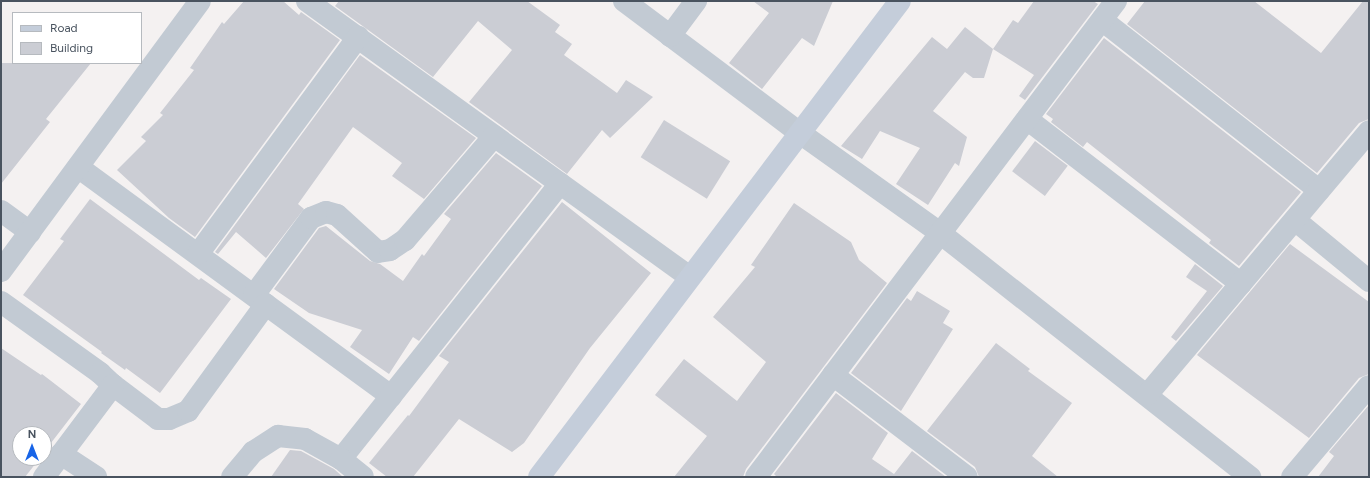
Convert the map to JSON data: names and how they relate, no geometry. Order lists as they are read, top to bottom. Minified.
{"legend":["Road","Building"],"north":"top"}
